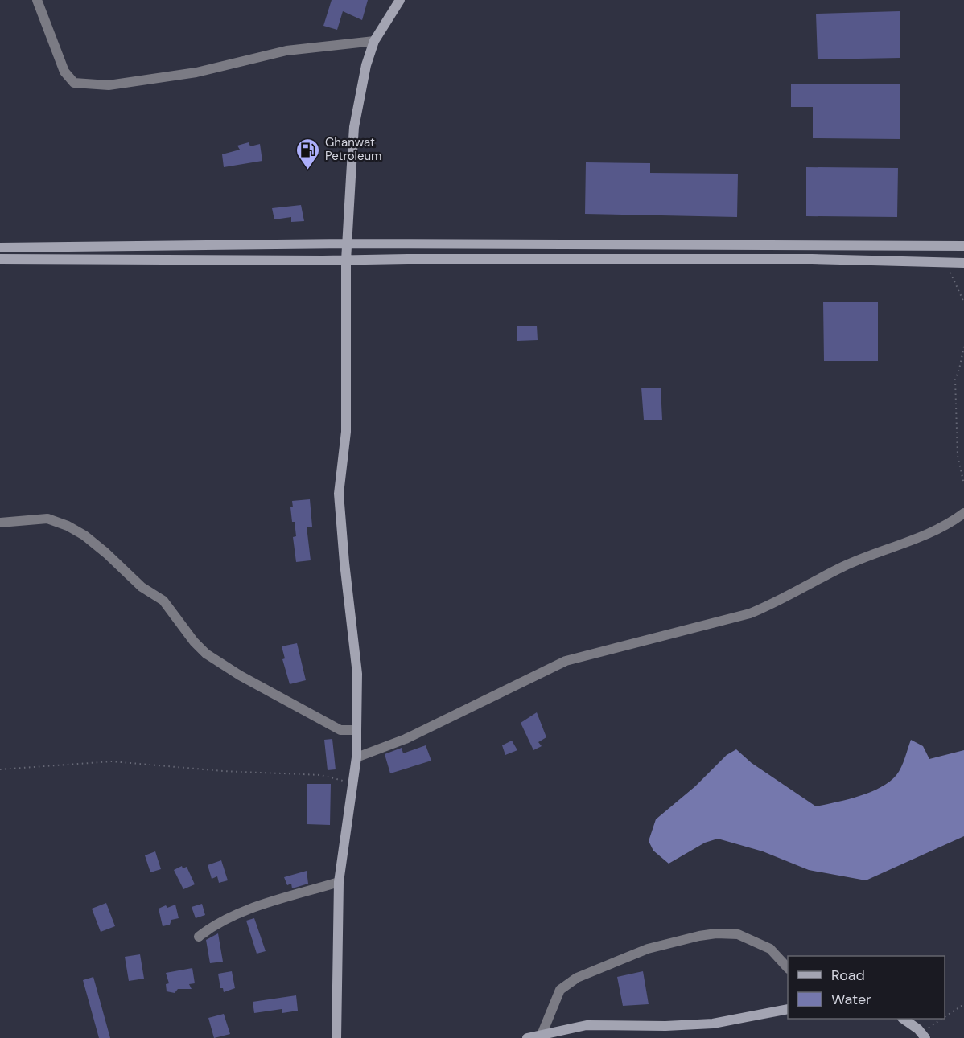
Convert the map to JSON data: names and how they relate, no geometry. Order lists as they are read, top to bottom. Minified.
{"places":{"fuel station":["Ghanwat Petroleum"]},"legend":["Road","Water"]}
